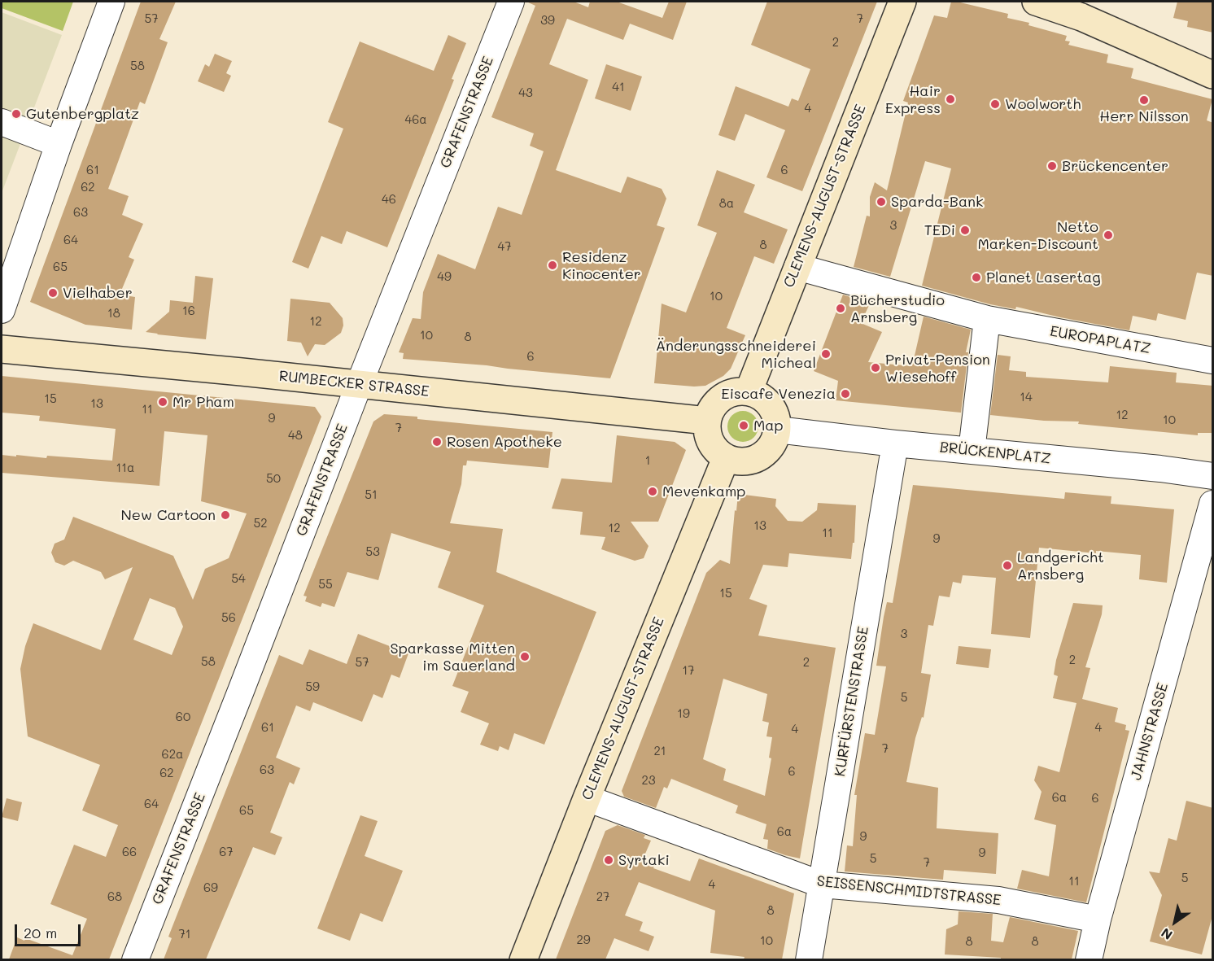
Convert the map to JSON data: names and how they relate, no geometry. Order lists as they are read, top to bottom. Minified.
{"streets":{"street":["GRAFENSTRASSE","CLEMENS-AUGUST-STRASSE","EUROPAPLATZ","RUMBECKER STRASSE","BRÜCKENPLATZ","KURFÜRSTENSTRASSE","JAHNSTRASSE","SEISSENSCHMIDTSTRASSE"]},"crossings":[["GRAFENSTRASSE","RUMBECKER STRASSE"],["CLEMENS-AUGUST-STRASSE","EUROPAPLATZ"],["CLEMENS-AUGUST-STRASSE","RUMBECKER STRASSE"],["CLEMENS-AUGUST-STRASSE","BRÜCKENPLATZ"],["CLEMENS-AUGUST-STRASSE","SEISSENSCHMIDTSTRASSE"],["RUMBECKER STRASSE","BRÜCKENPLATZ"],["BRÜCKENPLATZ","KURFÜRSTENSTRASSE"],["KURFÜRSTENSTRASSE","SEISSENSCHMIDTSTRASSE"],["JAHNSTRASSE","SEISSENSCHMIDTSTRASSE"]],"places":["Hair Express","Herr Nilsson","Woolworth","Gutenbergplatz","Brückencenter","Sparda-Bank","TEDi","Netto Marken-Discount","Residenz Kinocenter","Planet Lasertag","Vielhaber","Bücherstudio Arnsberg","Änderungsschneiderei Micheal","Privat-Pension Wiesehoff","Eiscafe Venezia","Mr Pham","Map","Rosen Apotheke","Mevenkamp","New Cartoon","Landgericht Arnsberg","Sparkasse Mitten im Sauerland","Syrtaki"],"house_numbers":["57","7","39","2","58","41","43","4","46a","61","6","62","46","8a","63","3","64","8","47","65","49","10","16","18","12","10","8","6","14","15","13","11","12","9","10","7","48","1","11a","50","51","52","13","12","11","9","53","54","55","15","56","3","2","58","57","2","17","59","5","19","60","61","4","4","7","21","62a","63","6","62","23","6a","6","64","65","6a","9","66","67","9","5","7","5","11","4","69","68","27","8","71","29","10","8","8"],"scale_bar":"20 m","north":"bottom left"}
